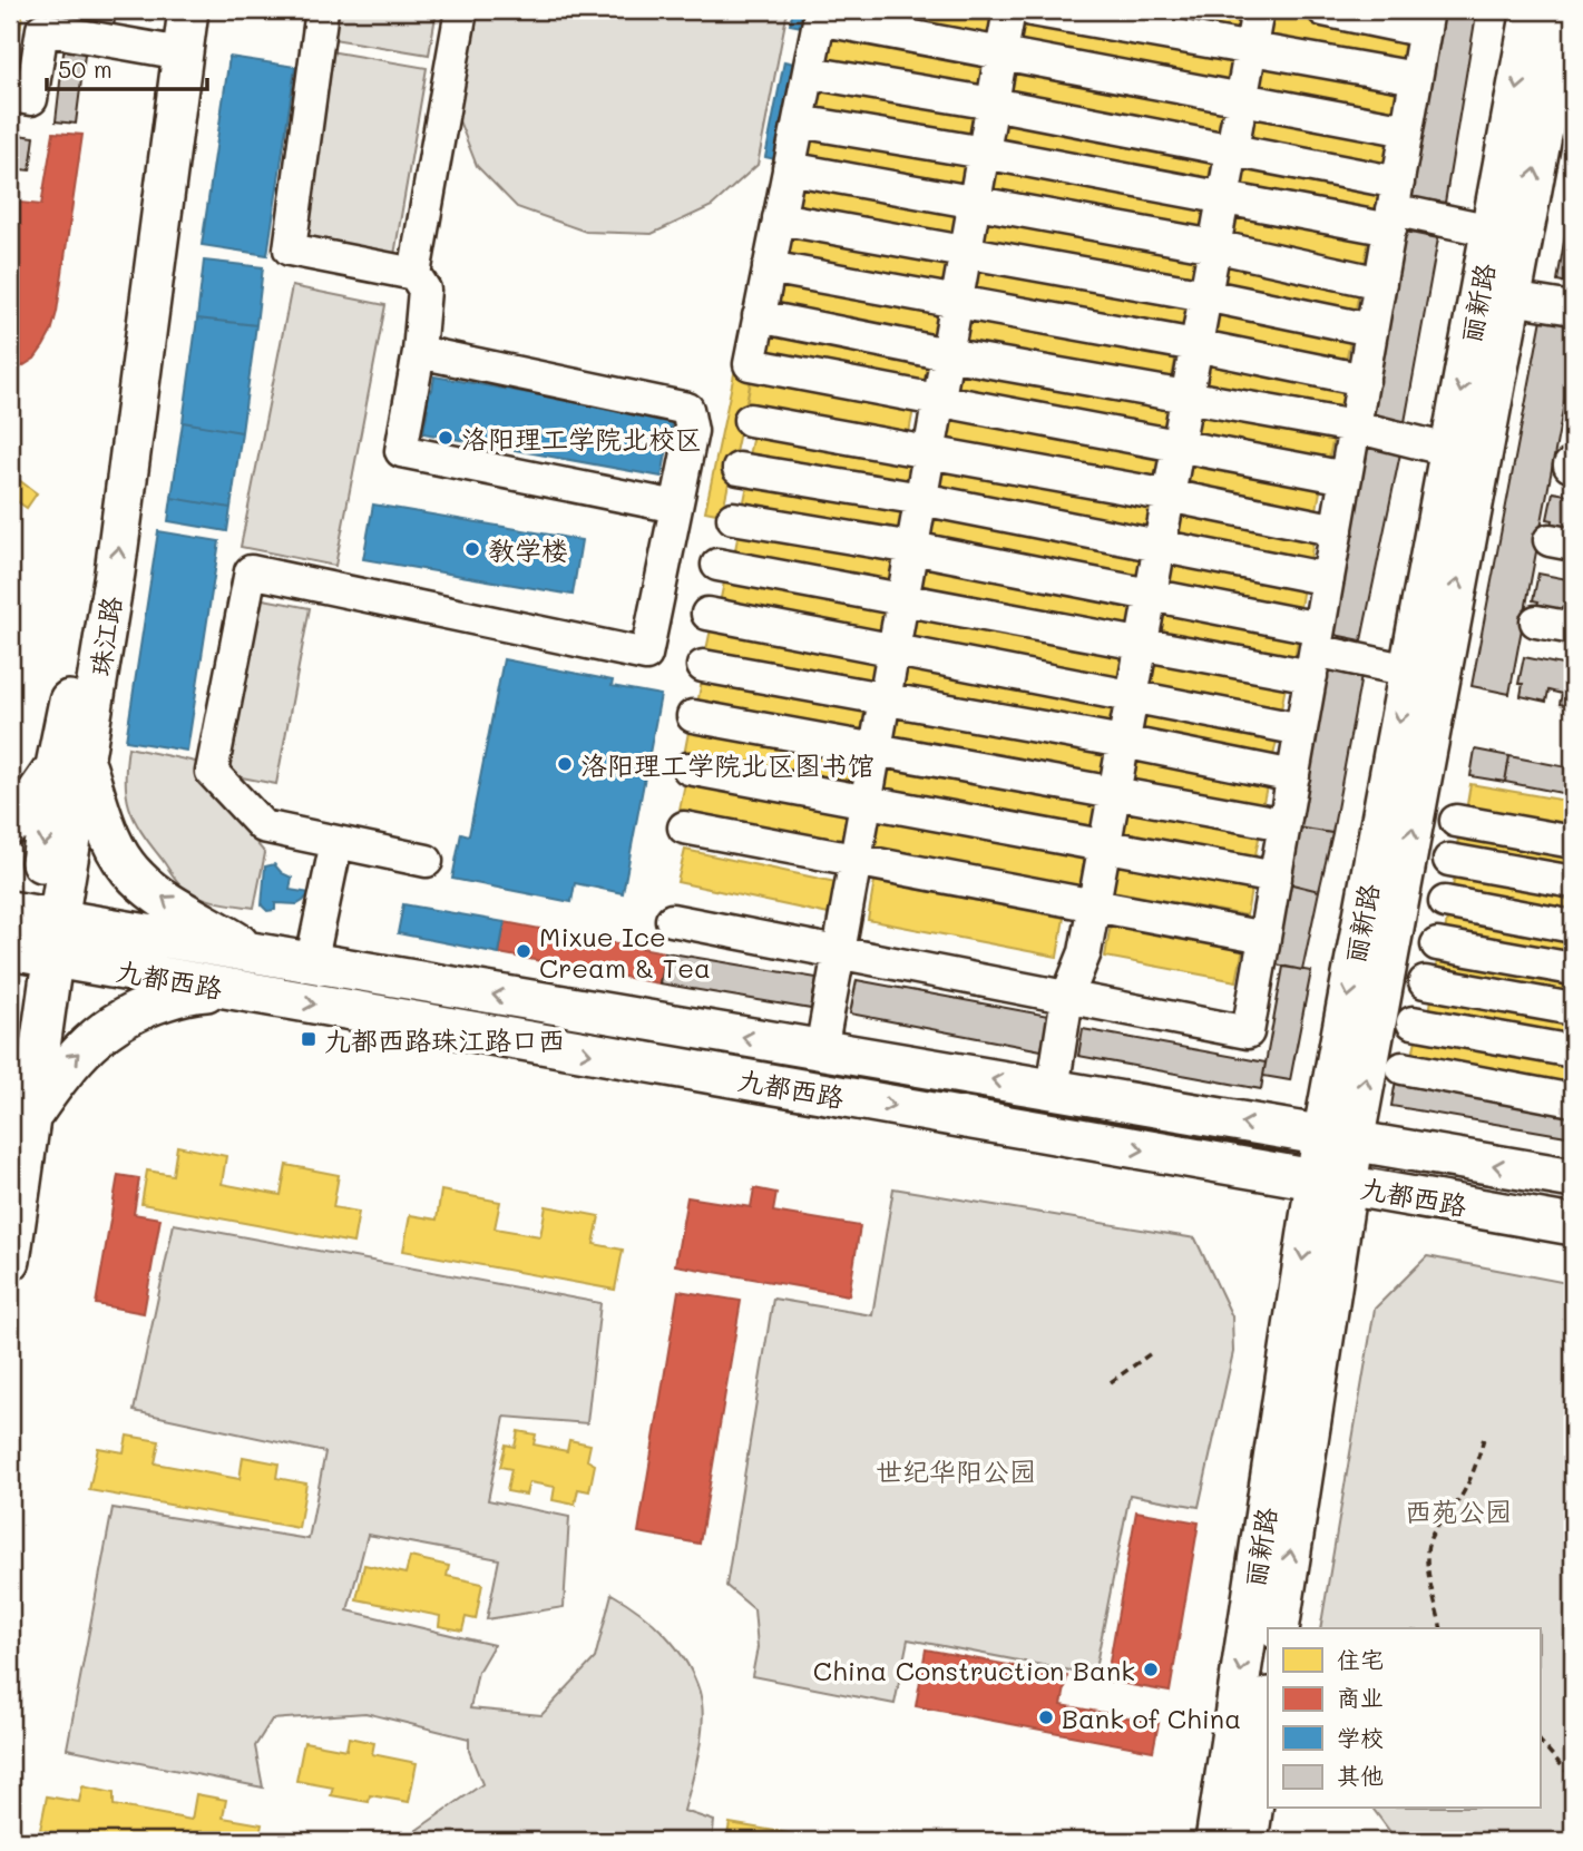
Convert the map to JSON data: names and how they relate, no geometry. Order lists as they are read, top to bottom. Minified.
{"streets":{"main road":["丽新路","珠江路","九都西路"]},"crossings":[["丽新路","九都西路"],["珠江路","九都西路"]],"parks":["世纪华阳公园","西苑公园"],"places":{"other":["洛阳理工学院北校区","教学楼","洛阳理工学院北区图书馆","Mixue Ice Cream & Tea","China Construction Bank","Bank of China"],"transit":["九都西路珠江路口西"]},"legend":["住宅","商业","学校","其他"],"scale_bar":"50 m"}
